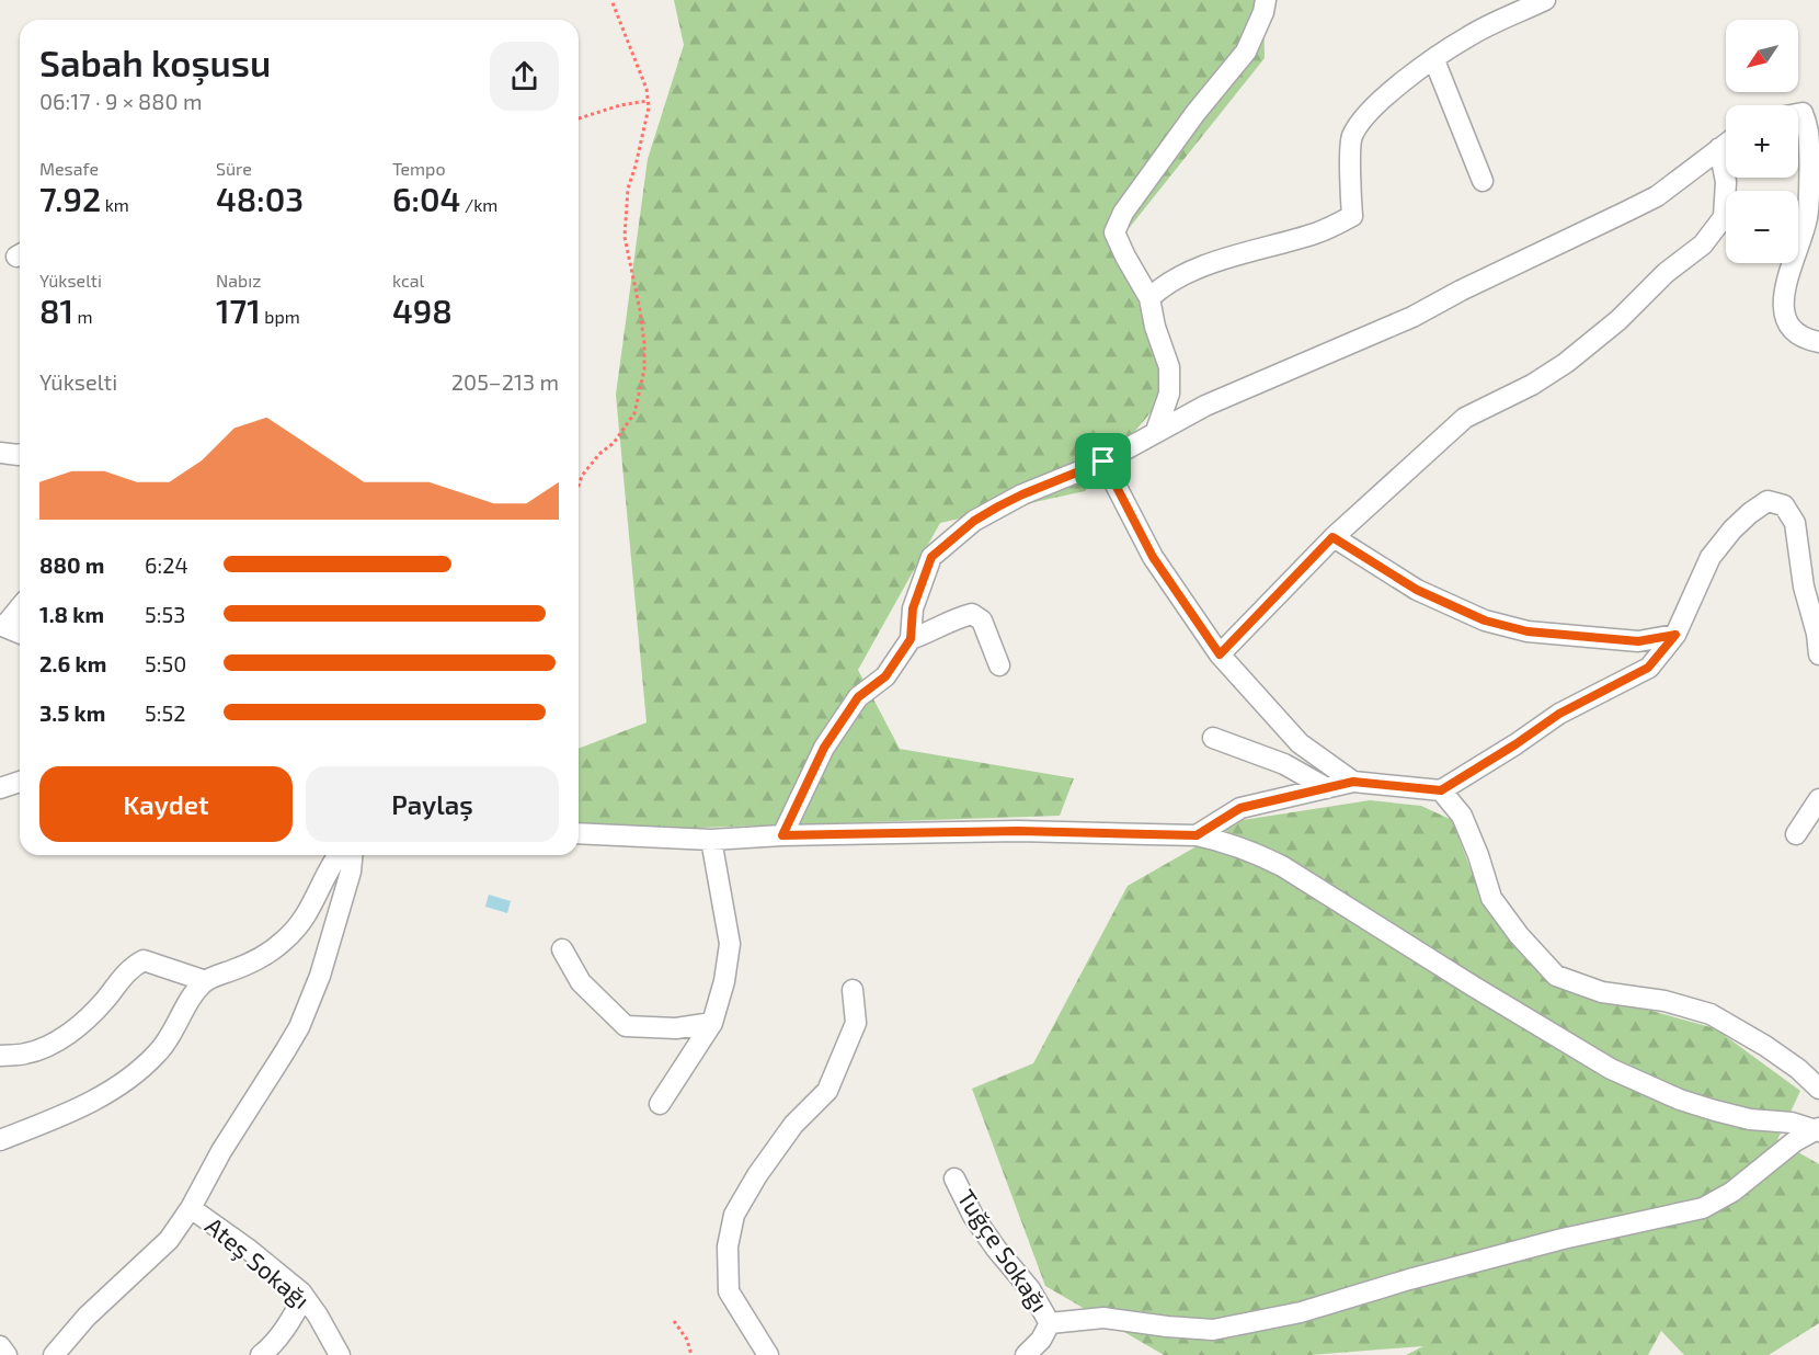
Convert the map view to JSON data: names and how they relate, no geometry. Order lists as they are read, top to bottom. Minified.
{"streets":{"street":["Tuğçe Sokağı","Ateş Sokağı"]},"north":"bottom left","page":{"map_buttons":["+","−"],"heading":["Sabah koşusu","06:17 · 9 × 880 m"],"stats":[["Mesafe","7.92 km"],["Süre","48:03"],["Tempo","6:04 /km"],["Yükselti","81 m"],["Nabız","171 bpm"],["kcal","498"]],"chart":["Yükselti","205–213 m"],"list":[{"name":"880 m","note":"6:24"},{"name":"1.8 km","note":"5:53"},{"name":"2.6 km","note":"5:50"},{"name":"3.5 km","note":"5:52"}],"buttons":["Kaydet","Paylaş"]}}
